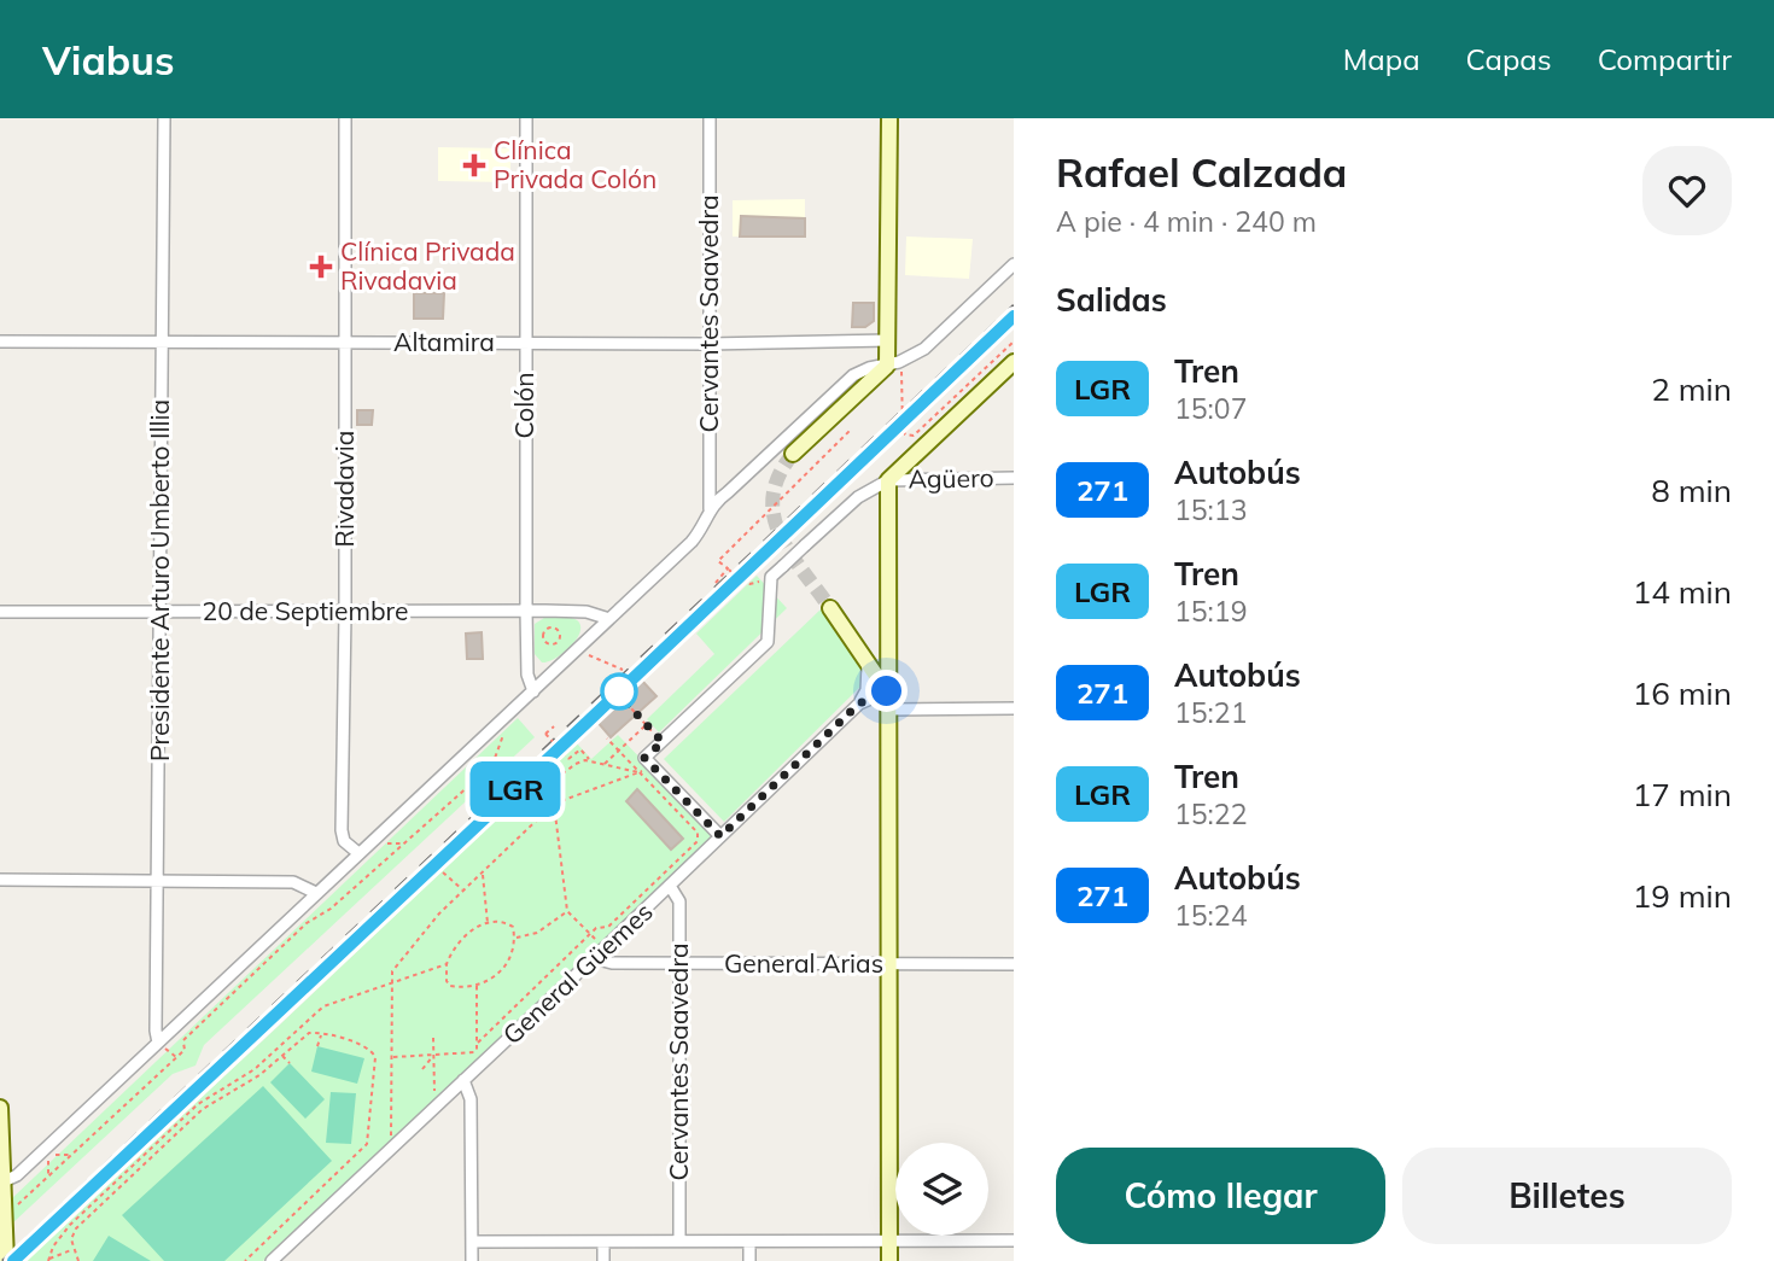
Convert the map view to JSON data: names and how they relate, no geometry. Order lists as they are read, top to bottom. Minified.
{"streets":{"street":["Cervantes Saavedra","Altamira","Colón","Agüero","Rivadavia","Presidente Arturo Umberto Illia","20 de Septiembre","General Arias","General Güemes"]},"crossings":[["Cervantes Saavedra","Altamira"],["Cervantes Saavedra","General Arias"],["Cervantes Saavedra","General Güemes"],["Altamira","Colón"],["Altamira","Rivadavia"],["Altamira","Presidente Arturo Umberto Illia"],["Colón","20 de Septiembre"],["Rivadavia","20 de Septiembre"],["Presidente Arturo Umberto Illia","20 de Septiembre"],["General Arias","General Güemes"]],"places":{"health":["Clínica Privada Colón","Clínica Privada Rivadavia"]},"page":{"header":"Viabus","nav":["Mapa","Capas","Compartir"],"on_map":"LGR","heading":[["Rafael Calzada","A pie · 4 min · 240 m"],"Salidas"],"list":[{"mark":"LGR","name":"Tren","note":"15:07","value":"2 min"},{"mark":"271","name":"Autobús","note":"15:13","value":"8 min"},{"mark":"LGR","name":"Tren","note":"15:19","value":"14 min"},{"mark":"271","name":"Autobús","note":"15:21","value":"16 min"},{"mark":"LGR","name":"Tren","note":"15:22","value":"17 min"},{"mark":"271","name":"Autobús","note":"15:24","value":"19 min"}],"buttons":["Cómo llegar","Billetes"]}}
